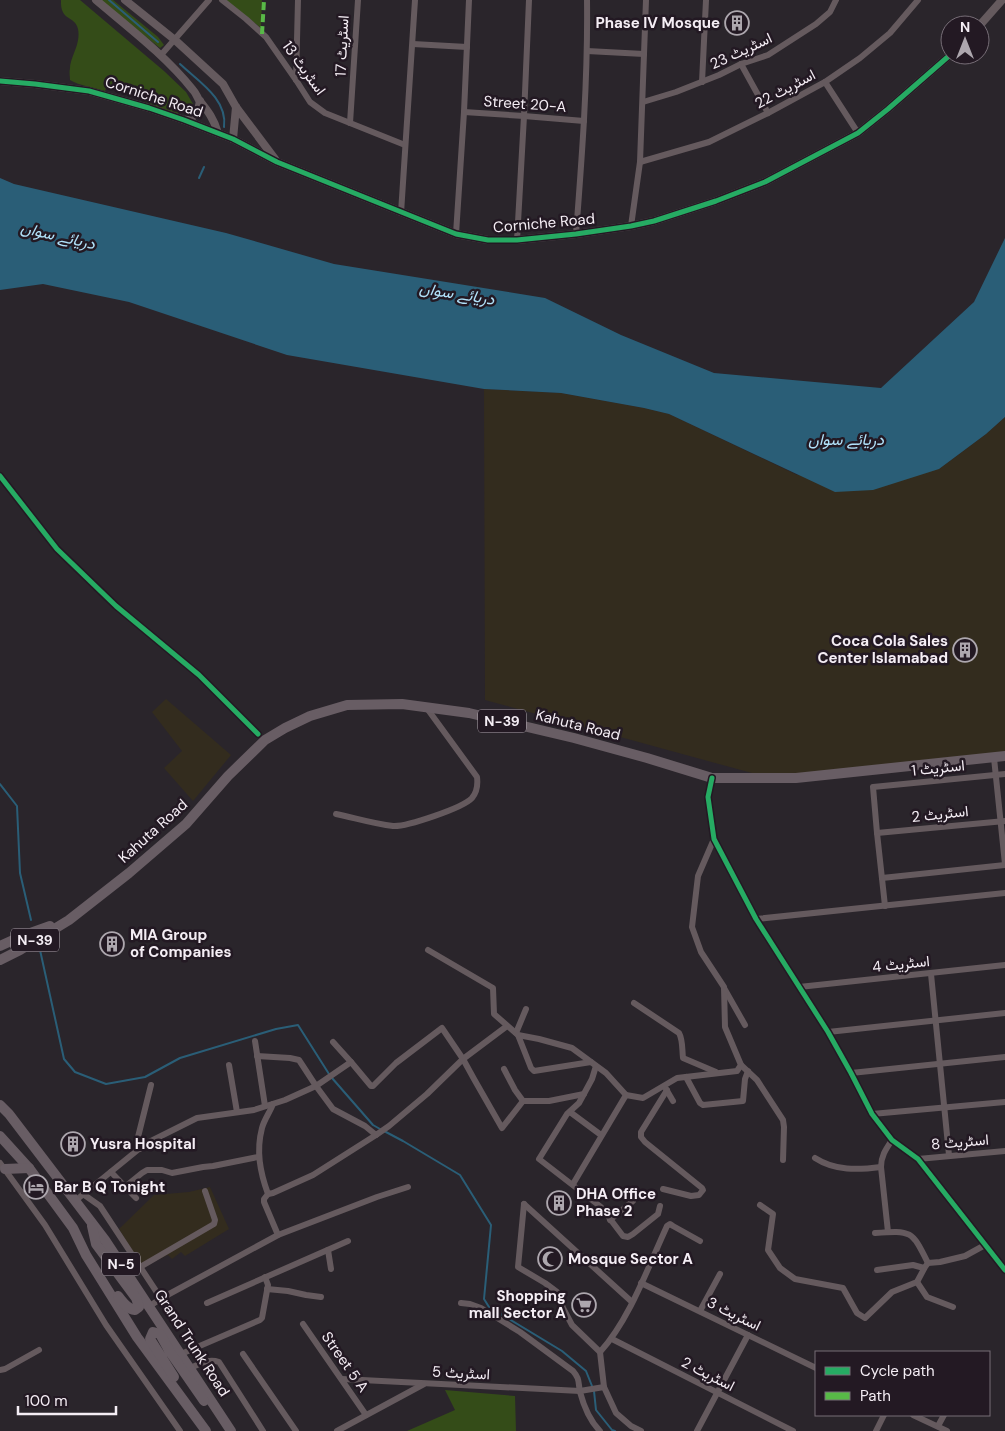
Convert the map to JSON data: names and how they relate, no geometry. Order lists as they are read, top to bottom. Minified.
{"streets":{"highway":["N-39","Kahuta Road","N-5","Grand Trunk Road"],"street":["اسٹریٹ 17","اسٹریٹ 23","اسٹریٹ 13","اسٹریٹ 22","Corniche Road","Street 20-A","اسٹریٹ 1","اسٹریٹ 2","اسٹریٹ 4","اسٹریٹ 8","اسٹریٹ 3","Street 5 A","اسٹریٹ 5"]},"crossings":[["اسٹریٹ 17","اسٹریٹ 13"],["اسٹریٹ 1","اسٹریٹ 2"],["Street 5 A","اسٹریٹ 5"]],"water":["دریائے سواں"],"places":{"building":["Phase IV Mosque","Coca Cola Sales Center Islamabad","MIA Group of Companies","Yusra Hospital","DHA Office Phase 2"],"hotel":["Bar B Q Tonight"],"mosque":["Mosque Sector A"],"supermarket":["Shopping mall Sector A"]},"legend":["Cycle path","Path"],"scale_bar":"100 m","north":"top"}
